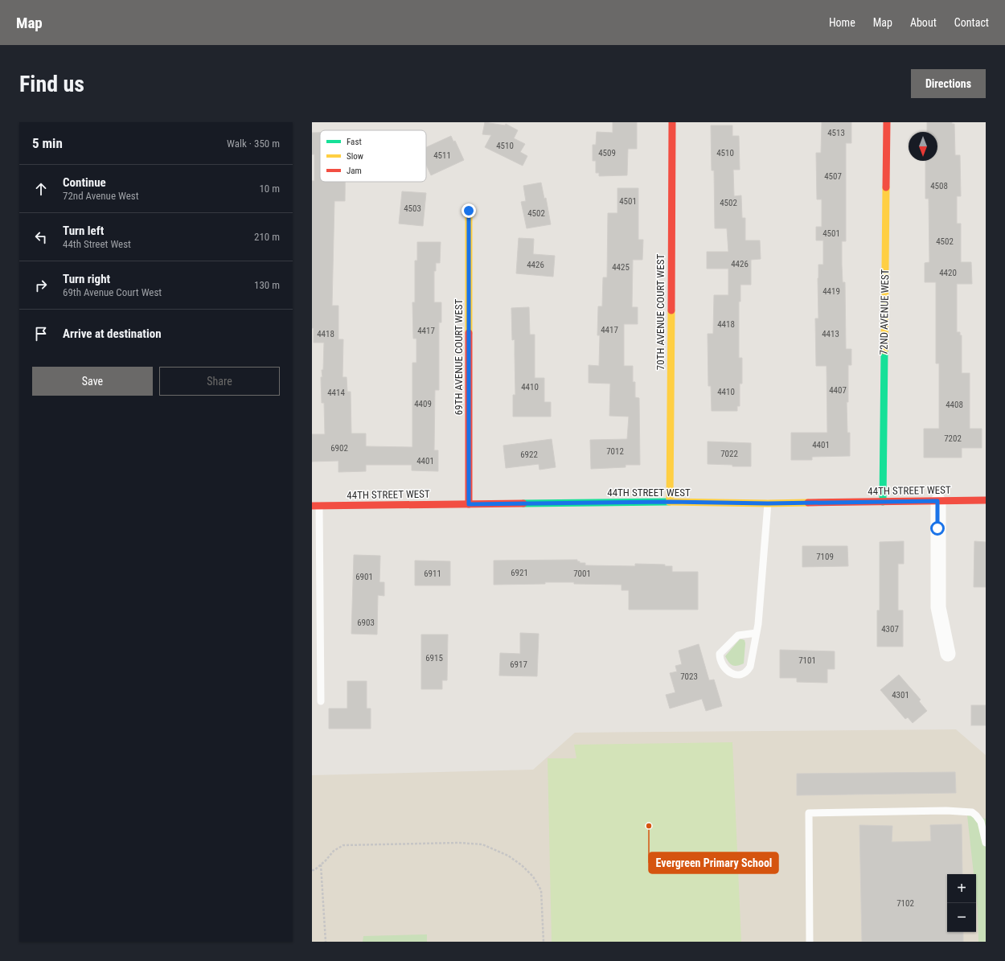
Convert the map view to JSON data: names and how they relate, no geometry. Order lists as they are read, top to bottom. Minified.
{"streets":{"street":["70TH AVENUE COURT WEST","72ND AVENUE WEST","69TH AVENUE COURT WEST","44TH STREET WEST"]},"crossings":[["70TH AVENUE COURT WEST","44TH STREET WEST"],["72ND AVENUE WEST","44TH STREET WEST"],["69TH AVENUE COURT WEST","44TH STREET WEST"]],"places":["Evergreen Primary School"],"house_numbers":["4513","4510","4509","4510","4511","4507","4508","4501","4502","4503","4502","4501","4502","4426","4426","4425","4420","4419","4418","4417","4417","4418","4413","4410","4407","4410","4414","4409","4408","7202","4401","6902","7012","7022","6922","4401","7109","6921","6911","7001","6901","6903","4307","6915","7101","6917","7023","4301","7102"],"legend":["Fast","Slow","Jam"],"north":"bottom","page":{"header":"Map","nav":["Home","Map","About","Contact"],"buttons":["Directions",["Save","Share"]],"title":"Find us","heading":["5 min","Walk · 350 m"],"list":[["Continue","72nd Avenue West","10 m"],["Turn left","44th Street West","210 m"],["Turn right","69th Avenue Court West","130 m"],"Arrive at destination"],"map_buttons":["+","−"]}}
